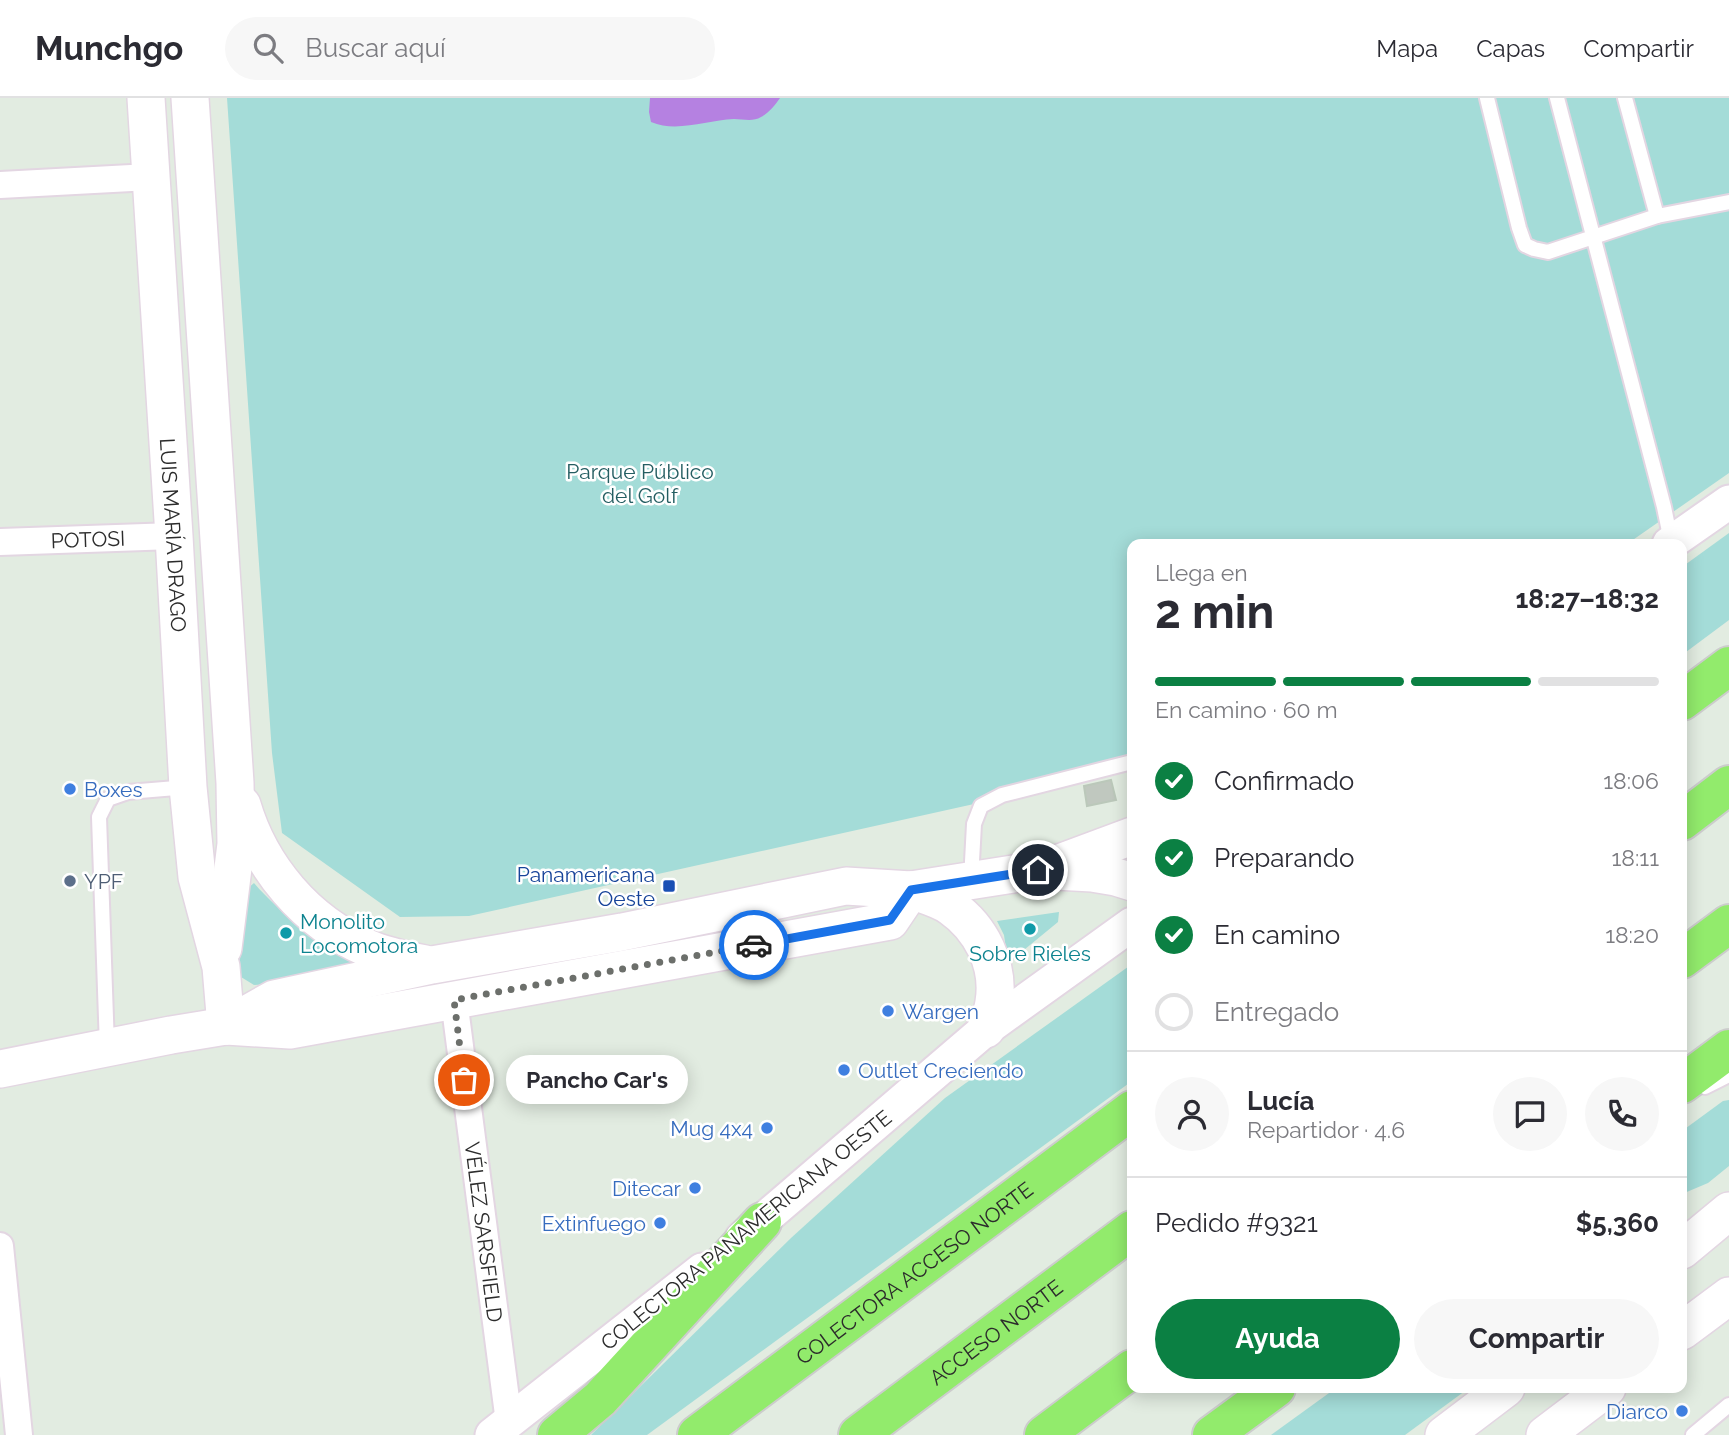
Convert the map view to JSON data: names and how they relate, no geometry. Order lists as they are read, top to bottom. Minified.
{"streets":{"highway":["COLECTORA ACCESO NORTE","ACCESO NORTE"],"main road":["LUIS MARÍA DRAGO"],"street":["POTOSI","COLECTORA PANAMERICANA OESTE","VÉLEZ SARSFIELD"]},"crossings":[["LUIS MARÍA DRAGO","POTOSI"],["COLECTORA PANAMERICANA OESTE","VÉLEZ SARSFIELD"]],"parks":["Parque Público del Golf"],"places":{"other":["Boxes","YPF","Sobre Rieles","Monolito Locomotora","Wargen","Outlet Creciendo","Pancho Car's","Mug 4x4","Ditecar","Extinfuego","Diarco"],"transit":["Panamericana Oeste"]},"page":{"header":"Munchgo","search":"Buscar aquí","nav":["Mapa","Capas","Compartir"],"heading":["2 min","Llega en","18:27–18:32"],"panel":["Lucía","Repartidor · 4.6","Pedido #9321","$5,360"],"bar":"En camino · 60 m","list":[["Confirmado","18:06"],["Preparando","18:11"],["En camino","18:20"],"Entregado"],"bubble":"Pancho Car's","buttons":["Ayuda","Compartir"]}}
